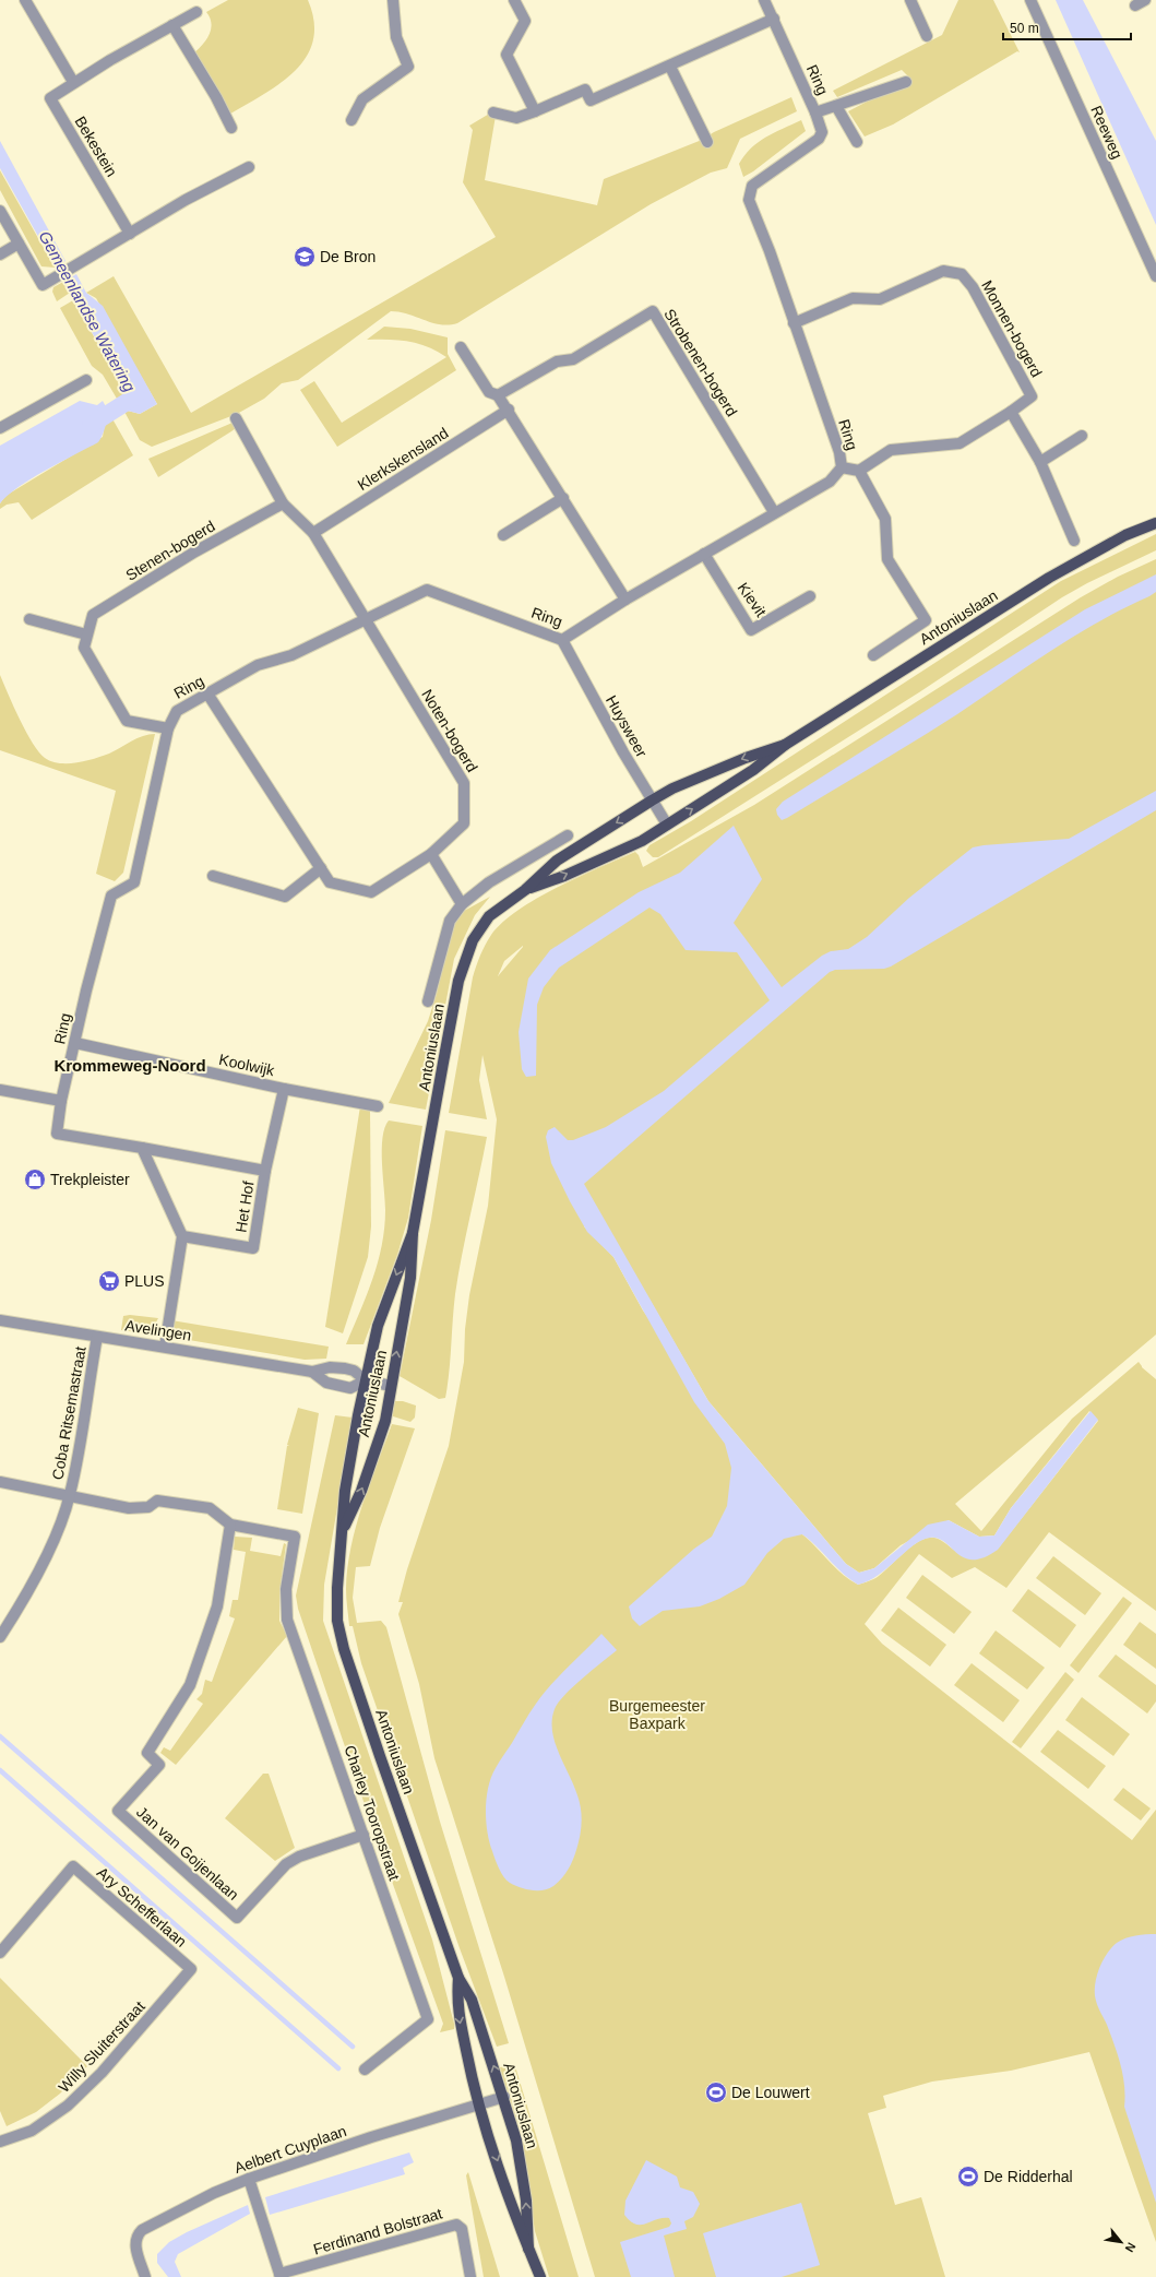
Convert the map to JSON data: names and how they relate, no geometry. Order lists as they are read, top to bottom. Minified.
{"streets":{"main road":["Antoniuslaan"],"street":["Ring","Reeweg","Bekestein","Monnen-bogerd","Strobenen-bogerd","Klerkskensland","Stenen-bogerd","Kievit","Huysweer","Noten-bogerd","Koolwijk","Het Hof","Avelingen","Coba Ritsemastraat","Charley Tooropstraat","Jan van Goijenlaan","Ary Schefferlaan","Willy Sluiterstraat","Aelbert Cuyplaan","Ferdinand Bolstraat"]},"crossings":[["Ring","Monnen-bogerd"],["Ring","Strobenen-bogerd"],["Ring","Stenen-bogerd"],["Ring","Kievit"],["Ring","Huysweer"],["Ring","Noten-bogerd"],["Ring","Koolwijk"],["Ring","Het Hof"],["Antoniuslaan","Huysweer"],["Antoniuslaan","Avelingen"],["Antoniuslaan","Aelbert Cuyplaan"],["Koolwijk","Het Hof"],["Avelingen","Coba Ritsemastraat"],["Coba Ritsemastraat","Charley Tooropstraat"],["Coba Ritsemastraat","Jan van Goijenlaan"],["Charley Tooropstraat","Jan van Goijenlaan"],["Ary Schefferlaan","Willy Sluiterstraat"],["Aelbert Cuyplaan","Ferdinand Bolstraat"]],"districts":["Krommeweg-Noord"],"water":["Gemeenlandse Watering"],"parks":["Burgemeester Baxpark"],"places":{"school or university":["De Bron"],"shop":["Trekpleister"],"supermarket":["PLUS"],"sports":["De Louwert","De Ridderhal"]},"scale_bar":"50 m","north":"bottom right"}
